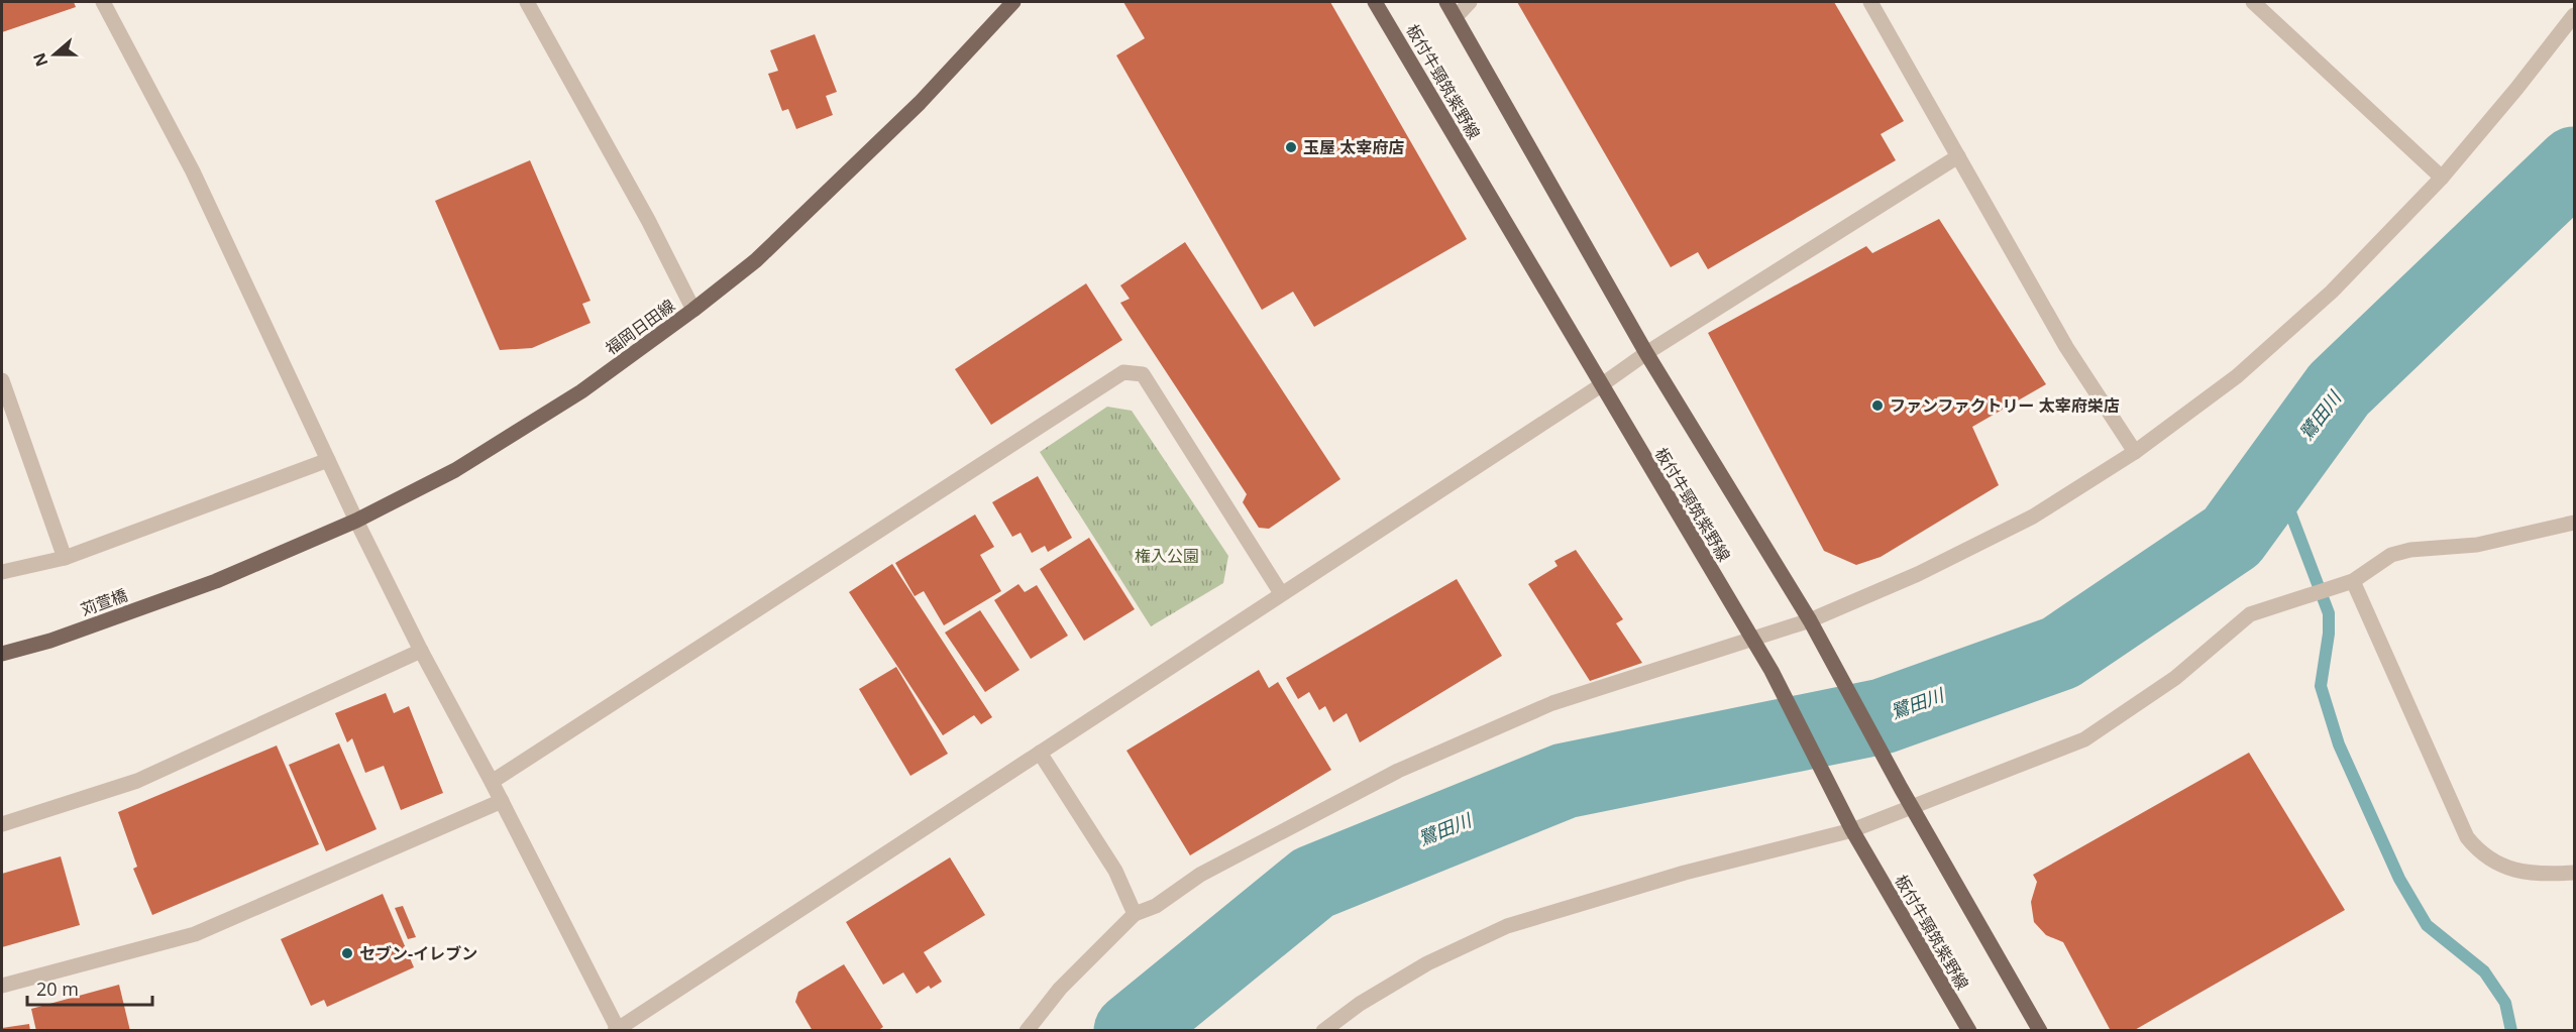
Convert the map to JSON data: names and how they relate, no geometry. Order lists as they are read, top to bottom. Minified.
{"streets":{"main road":["板付牛頸筑紫野線","福岡日田線","苅萱橋"]},"crossings":[["福岡日田線","苅萱橋"]],"water":["鷺田川"],"parks":["権入公園"],"places":["玉屋 太宰府店","ファンファクトリー 太宰府栄店","セブン-イレブン"],"scale_bar":"20 m","north":"left"}
